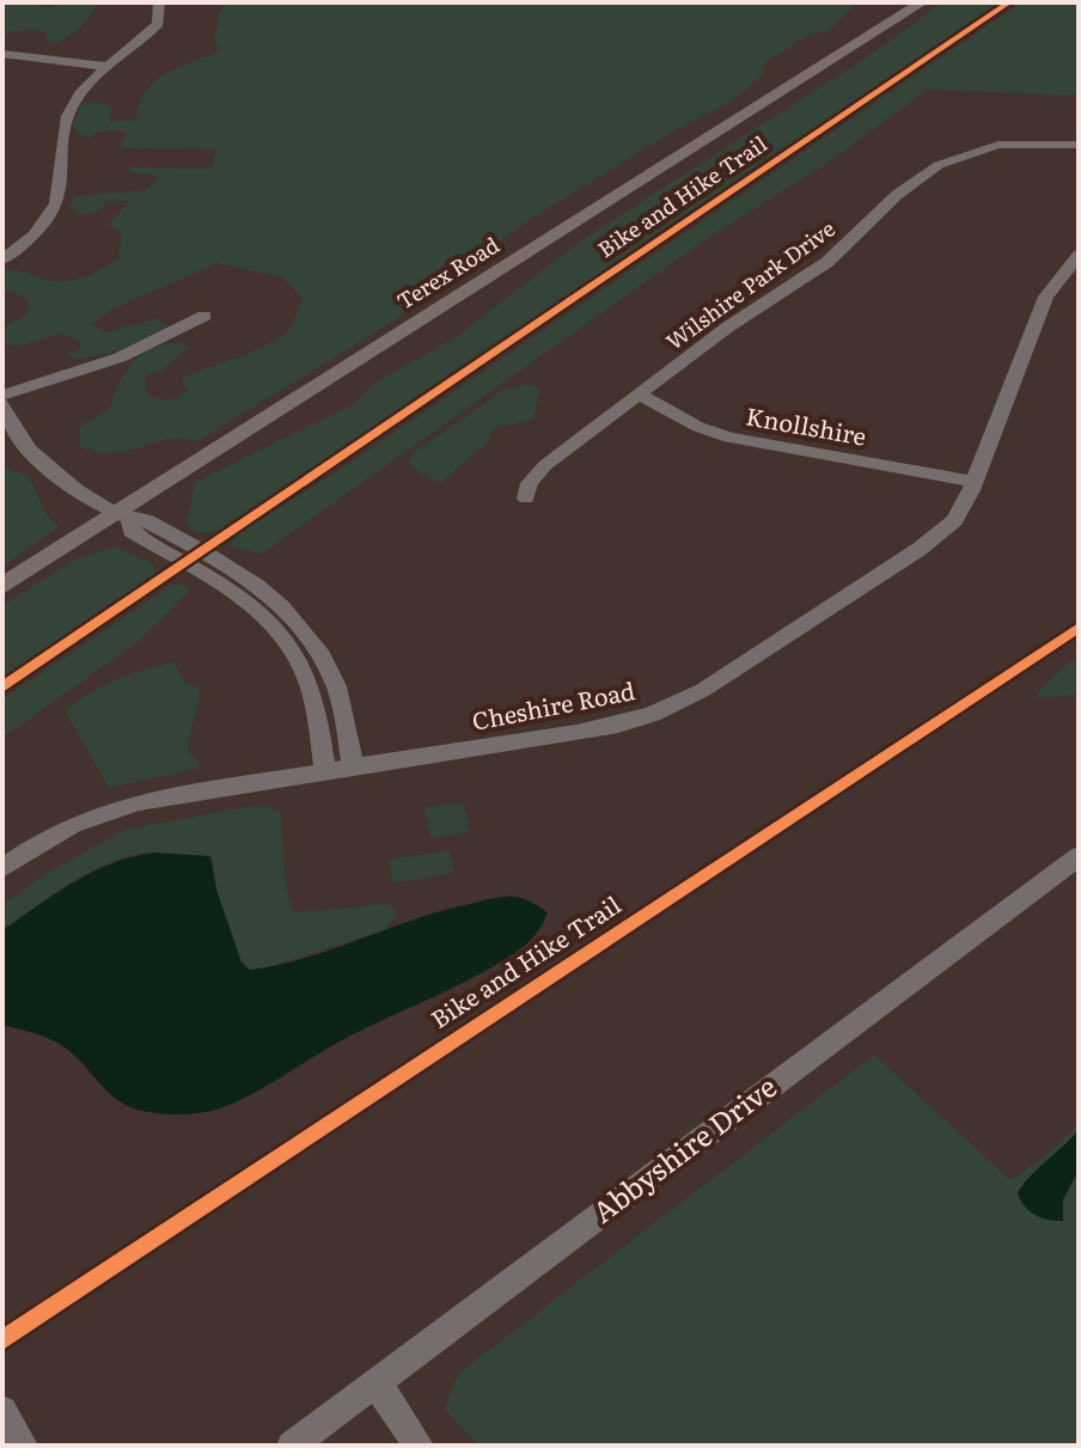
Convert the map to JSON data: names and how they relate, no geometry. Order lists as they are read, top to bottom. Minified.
{"streets":{"main road":["Terex Road"],"street":["Wilshire Park Drive","Knollshire","Cheshire Road","Abbyshire Drive"],"cycle path":["Bike and Hike Trail"]},"crossings":[["Wilshire Park Drive","Knollshire"],["Knollshire","Cheshire Road"]]}
